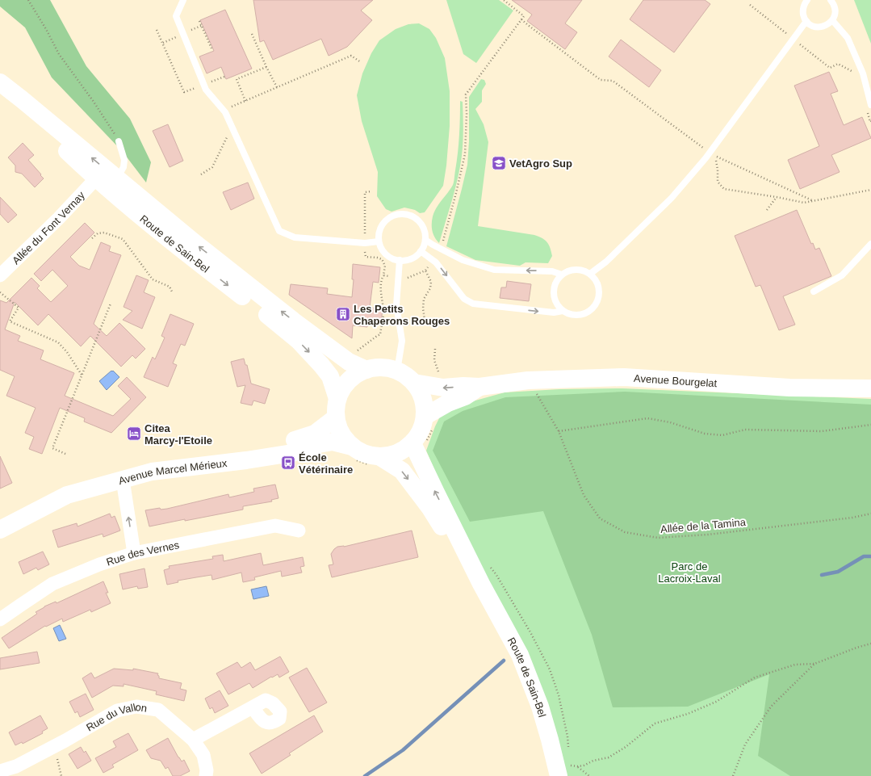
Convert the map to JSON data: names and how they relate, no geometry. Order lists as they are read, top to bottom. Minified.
{"streets":{"main road":["Route de Sain-Bel","Avenue Bourgelat","Avenue Marcel Mérieux"],"street":["Allée du Font Vernay","Rue des Vernes","Rue du Vallon"],"path":["Allée de la Tamina"]},"crossings":[["Allée du Font Vernay","Route de Sain-Bel"],["Route de Sain-Bel","Avenue Bourgelat"],["Route de Sain-Bel","Avenue Marcel Mérieux"],["Avenue Bourgelat","Avenue Marcel Mérieux"],["Avenue Bourgelat","Allée de la Tamina"]],"parks":["Parc de Lacroix-Laval"],"places":{"school or university":["VetAgro Sup"],"building":["Les Petits Chaperons Rouges"],"hotel":["Citea Marcy-l'Etoile"],"bus stop":["École Vétérinaire"]}}
